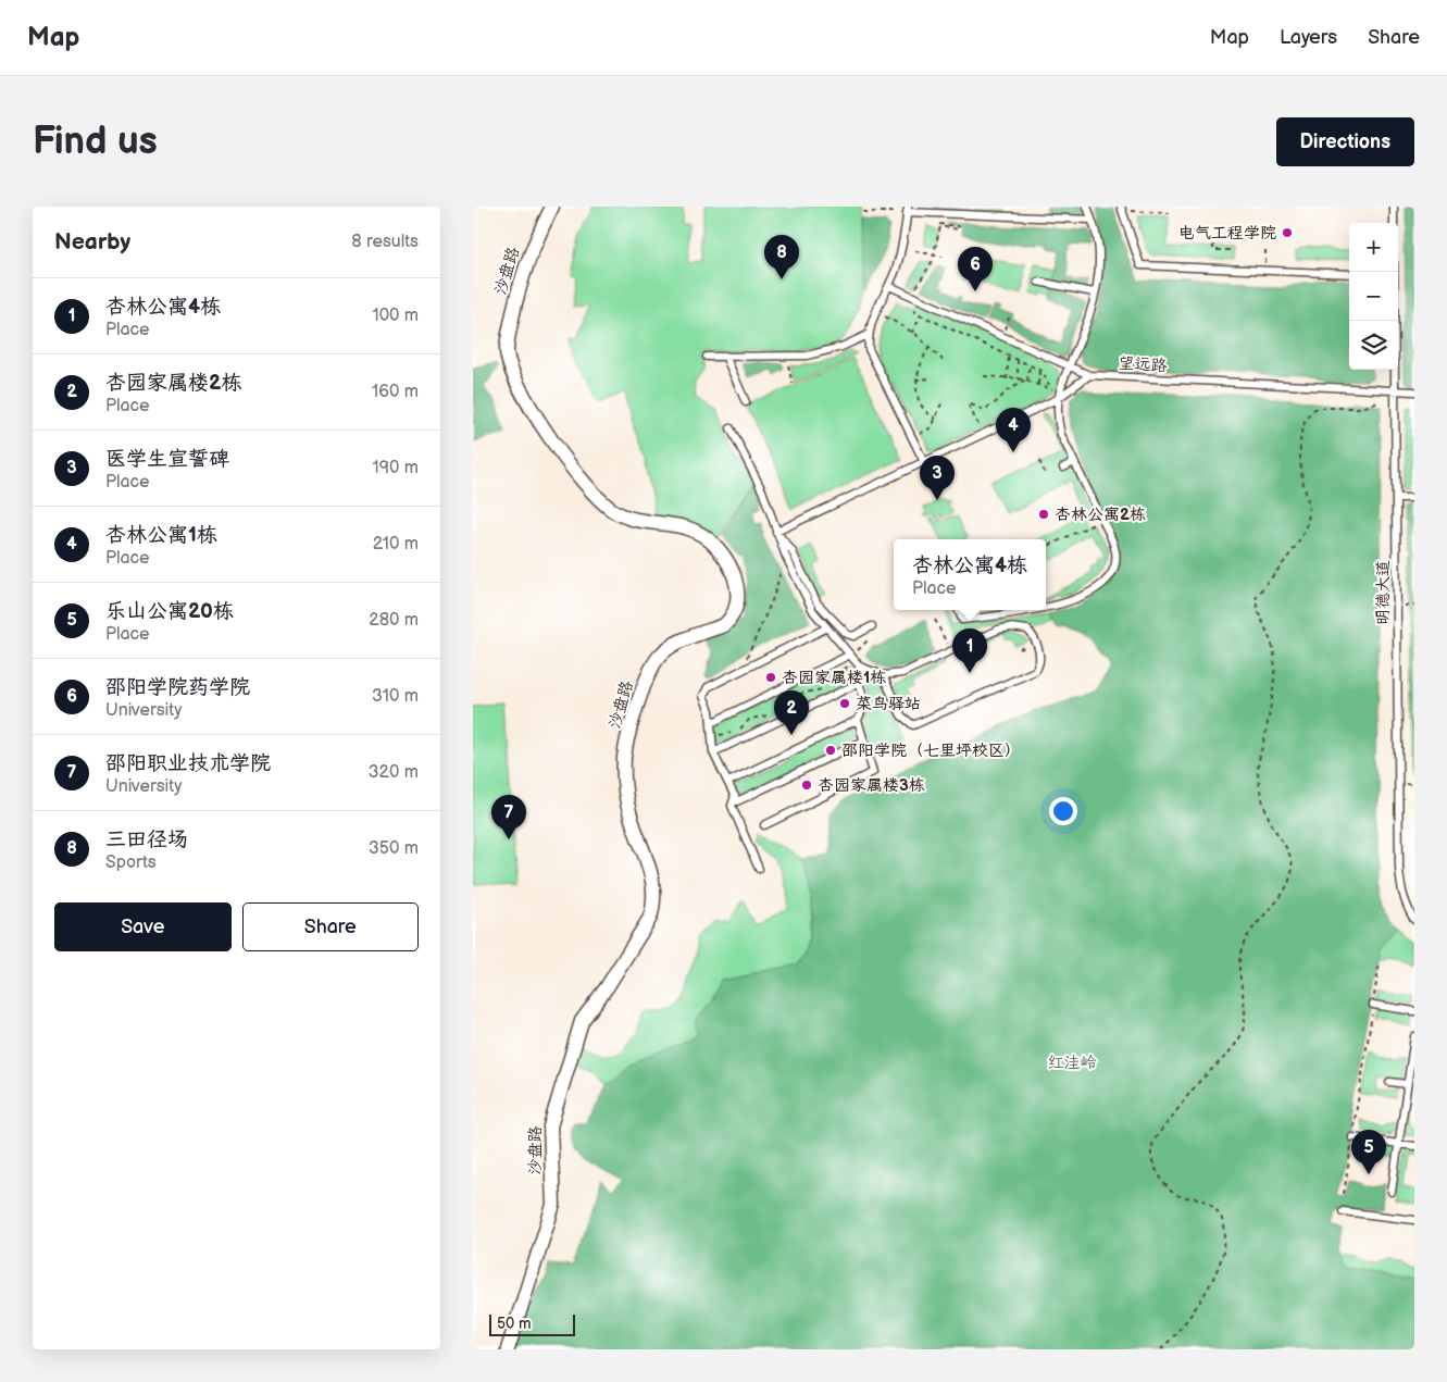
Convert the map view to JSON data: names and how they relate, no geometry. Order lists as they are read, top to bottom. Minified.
{"streets":{"street":["沙盘路"],"lane":["望远路","明德大道"]},"crossings":[["望远路","明德大道"]],"parks":["红洼岭"],"places":["电气工程学院","杏林公寓2栋","杏园家属楼1栋","菜鸟驿站","邵阳学院（七里坪校区）","杏园家属楼3栋"],"scale_bar":"50 m","page":{"header":"Map","nav":["Map","Layers","Share"],"buttons":["Directions",["Save","Share"]],"title":"Find us","heading":["Nearby","8 results"],"map_buttons":["+","−"],"pins":["8","6","4","3","1","2","7","5"],"list":[{"mark":"1","name":"杏林公寓4栋","note":"Place","value":"100 m"},{"mark":"2","name":"杏园家属楼2栋","note":"Place","value":"160 m"},{"mark":"3","name":"医学生宣誓碑","note":"Place","value":"190 m"},{"mark":"4","name":"杏林公寓1栋","note":"Place","value":"210 m"},{"mark":"5","name":"乐山公寓20栋","note":"Place","value":"280 m"},{"mark":"6","name":"邵阳学院药学院","note":"University","value":"310 m"},{"mark":"7","name":"邵阳职业技术学院","note":"University","value":"320 m"},{"mark":"8","name":"三田径场","note":"Sports","value":"350 m"}],"popup":["杏林公寓4栋","Place"],"scale":"50 m"}}
